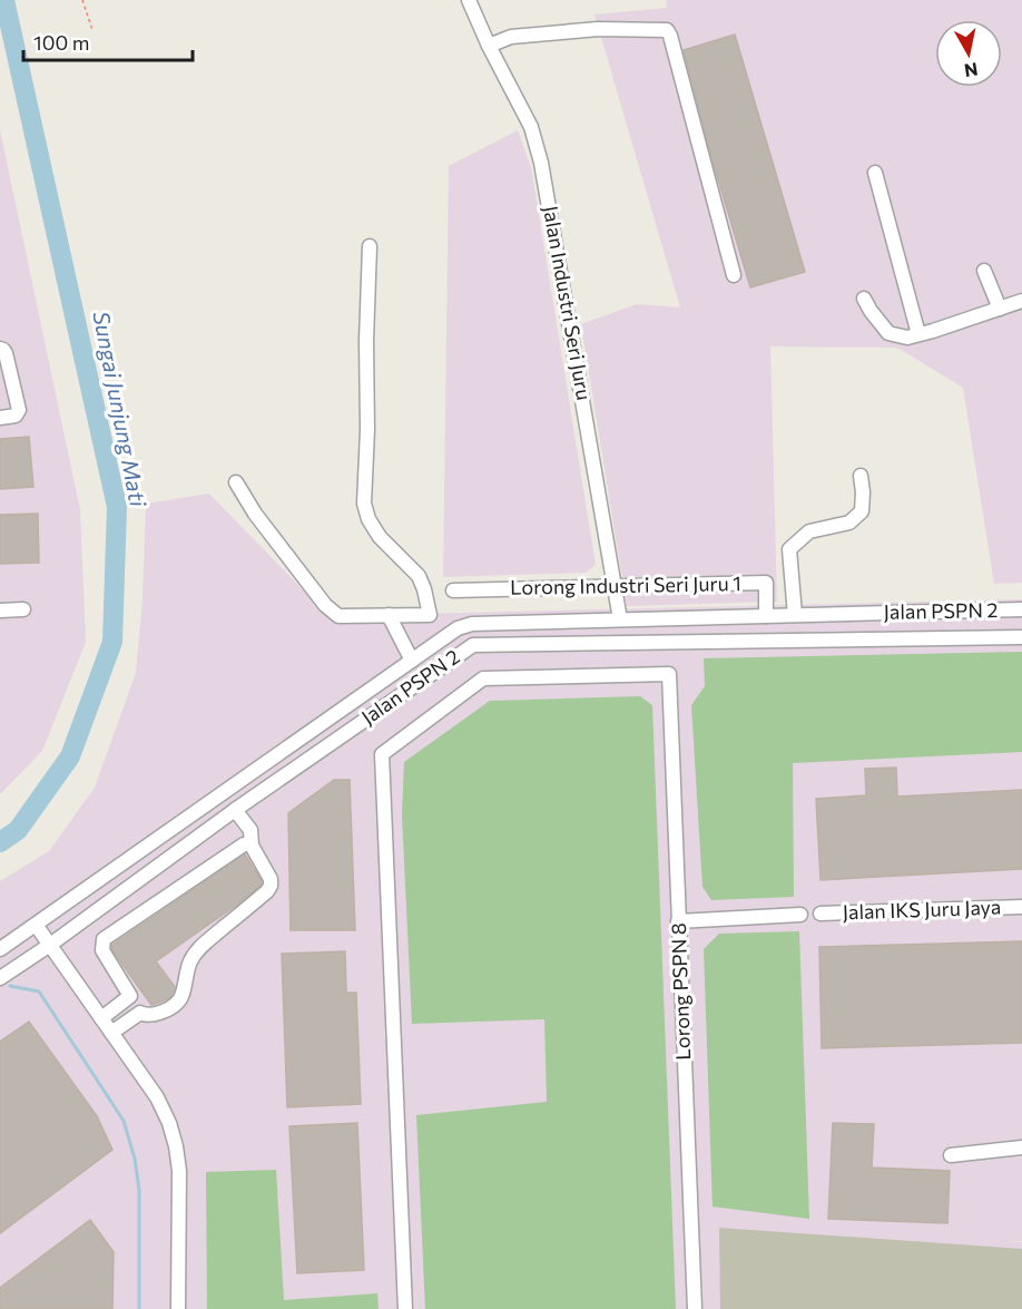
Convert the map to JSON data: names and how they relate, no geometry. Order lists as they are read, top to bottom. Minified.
{"streets":{"street":["Jalan Industri Seri Juru","Lorong Industri Seri Juru 1","Jalan PSPN 2","Jalan IKS Juru Jaya","Lorong PSPN 8"]},"crossings":[["Jalan Industri Seri Juru","Lorong Industri Seri Juru 1"],["Jalan Industri Seri Juru","Jalan PSPN 2"],["Lorong Industri Seri Juru 1","Jalan PSPN 2"]],"water":["Sungai Junjung Mati"],"scale_bar":"100 m","north":"bottom"}
